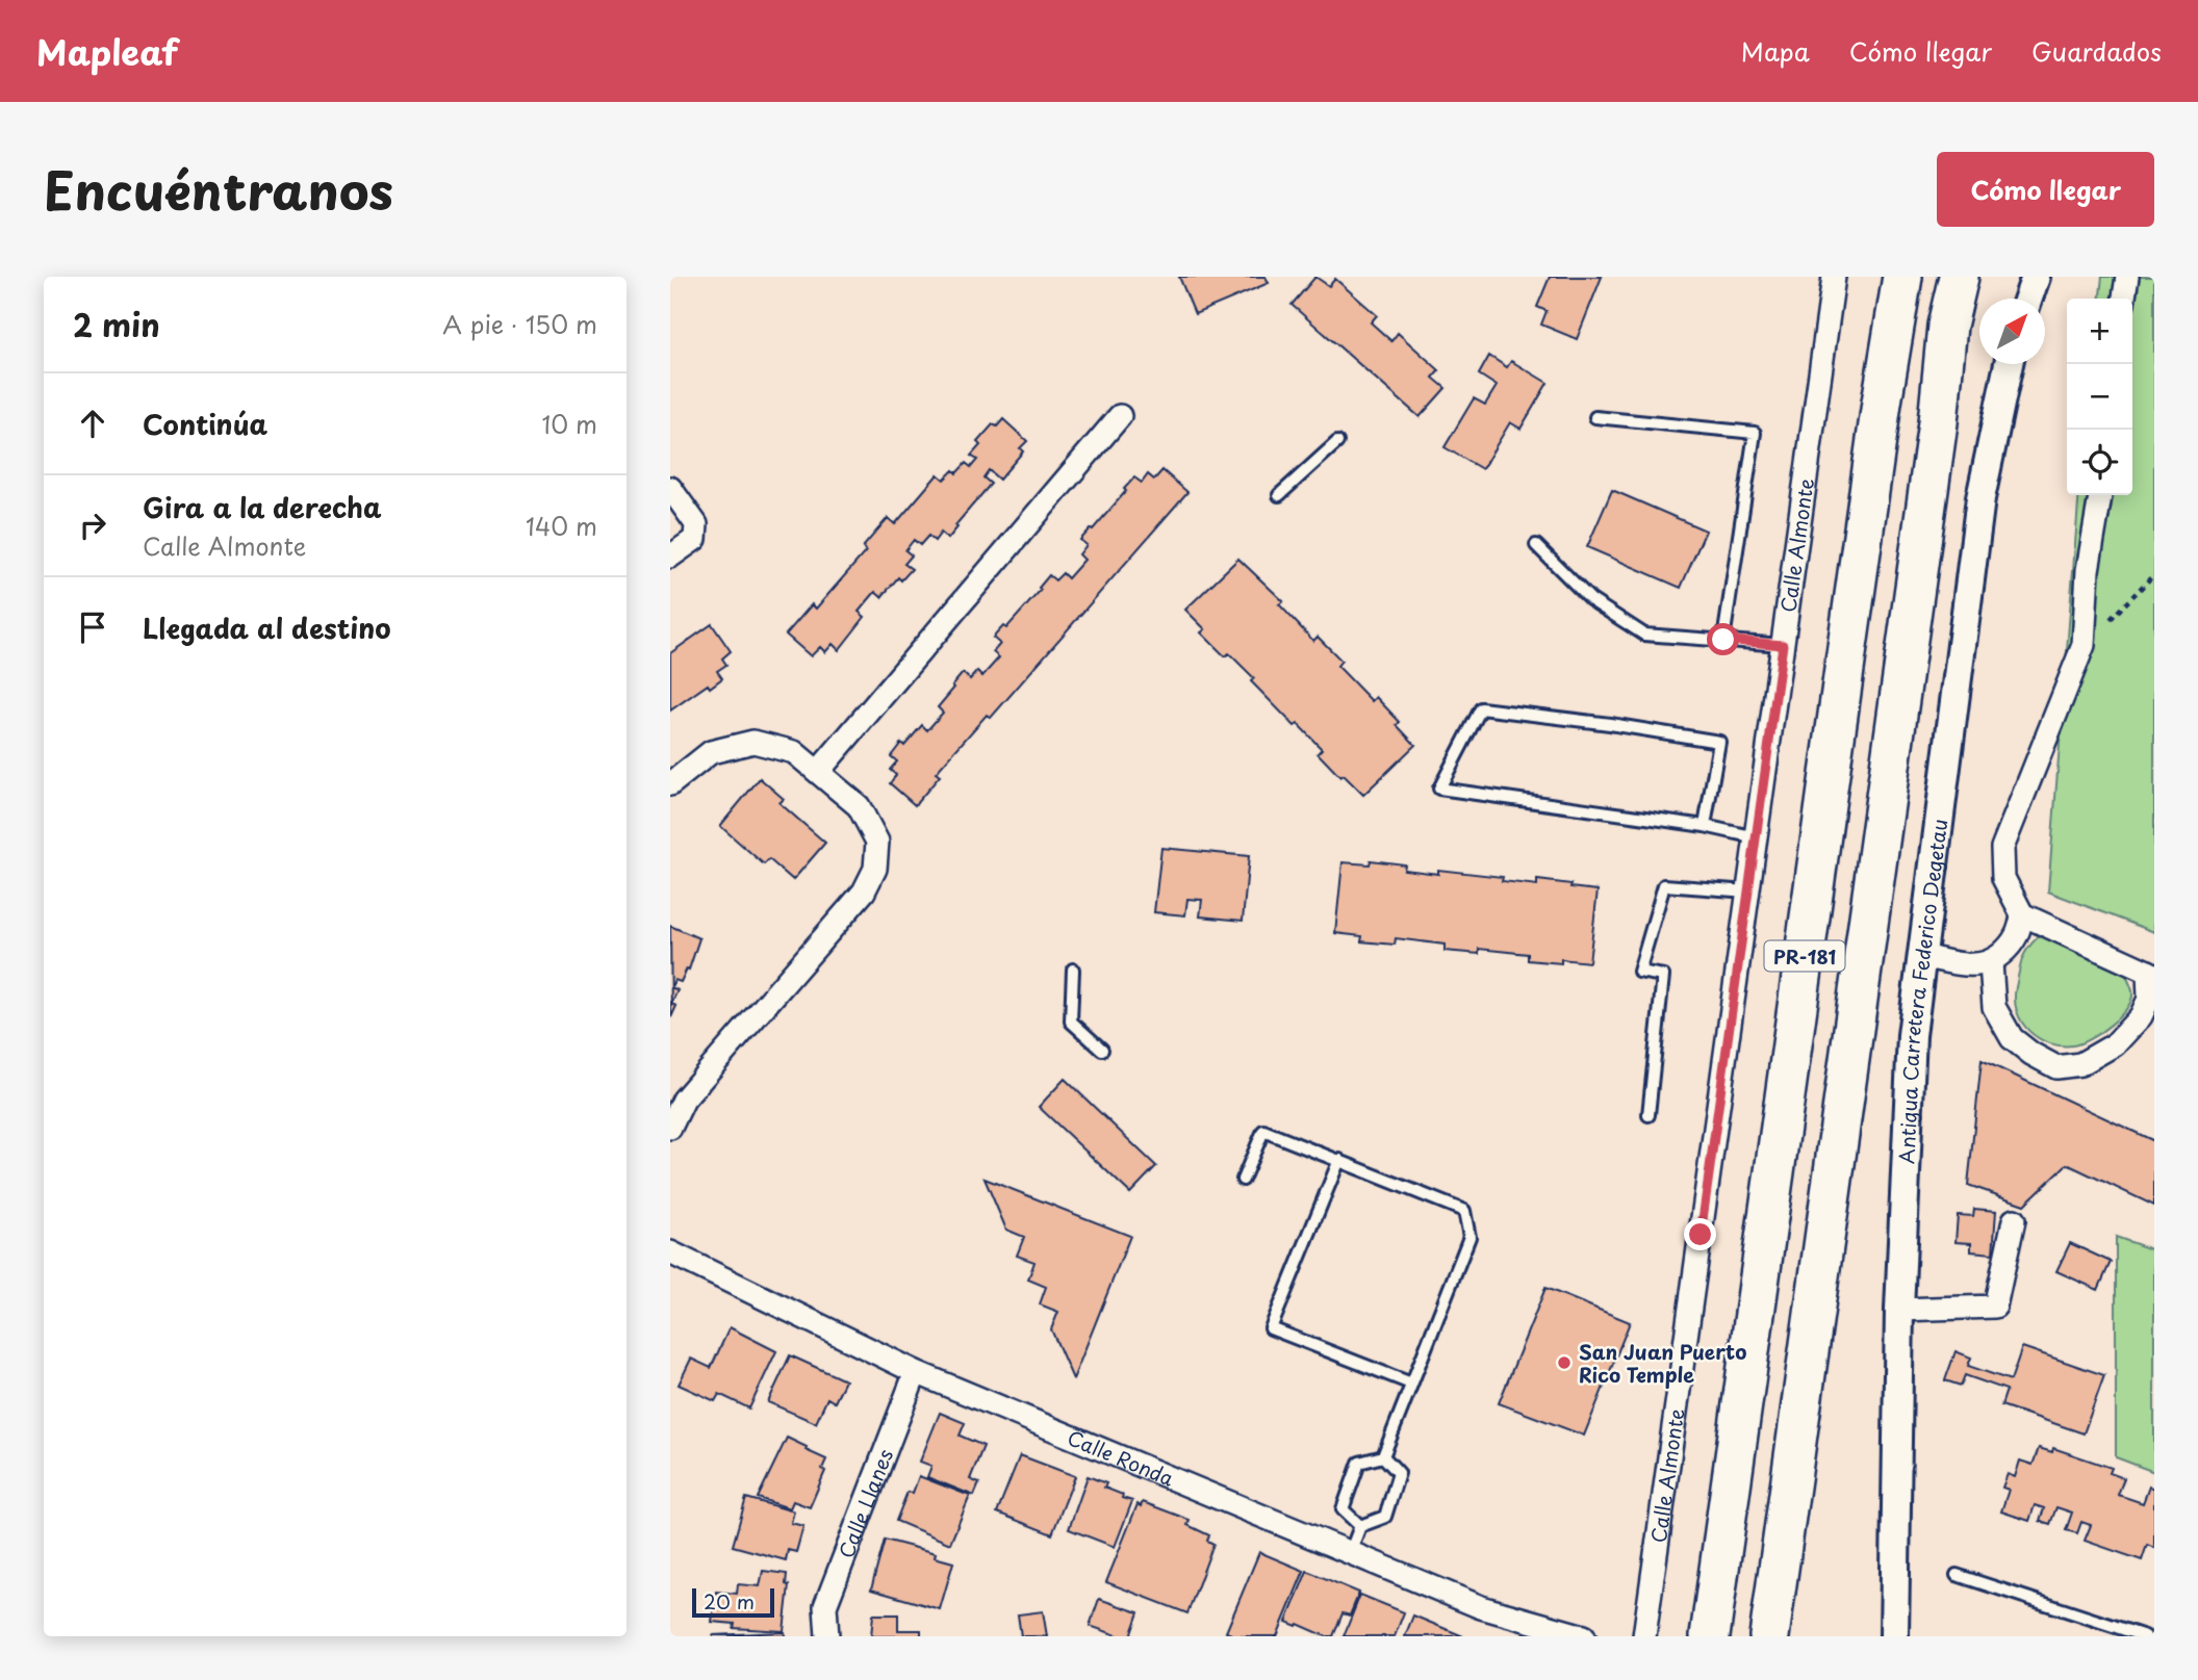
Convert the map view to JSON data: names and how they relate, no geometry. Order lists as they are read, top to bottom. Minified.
{"streets":{"highway":["PR-181"],"street":["Calle Almonte","Antigua Carretera Federico Degetau","Calle Ronda","Calle Llanes"]},"crossings":[["Calle Ronda","Calle Llanes"]],"places":["San Juan Puerto Rico Temple"],"scale_bar":"20 m","north":"top right","page":{"header":"Mapleaf","nav":["Mapa","Cómo llegar","Guardados"],"title":"Encuéntranos","buttons":"Cómo llegar","heading":["2 min","A pie · 150 m"],"map_buttons":["+","−"],"list":[["Continúa","10 m"],["Gira a la derecha","Calle Almonte","140 m"],"Llegada al destino"],"scale":"20 m"}}
